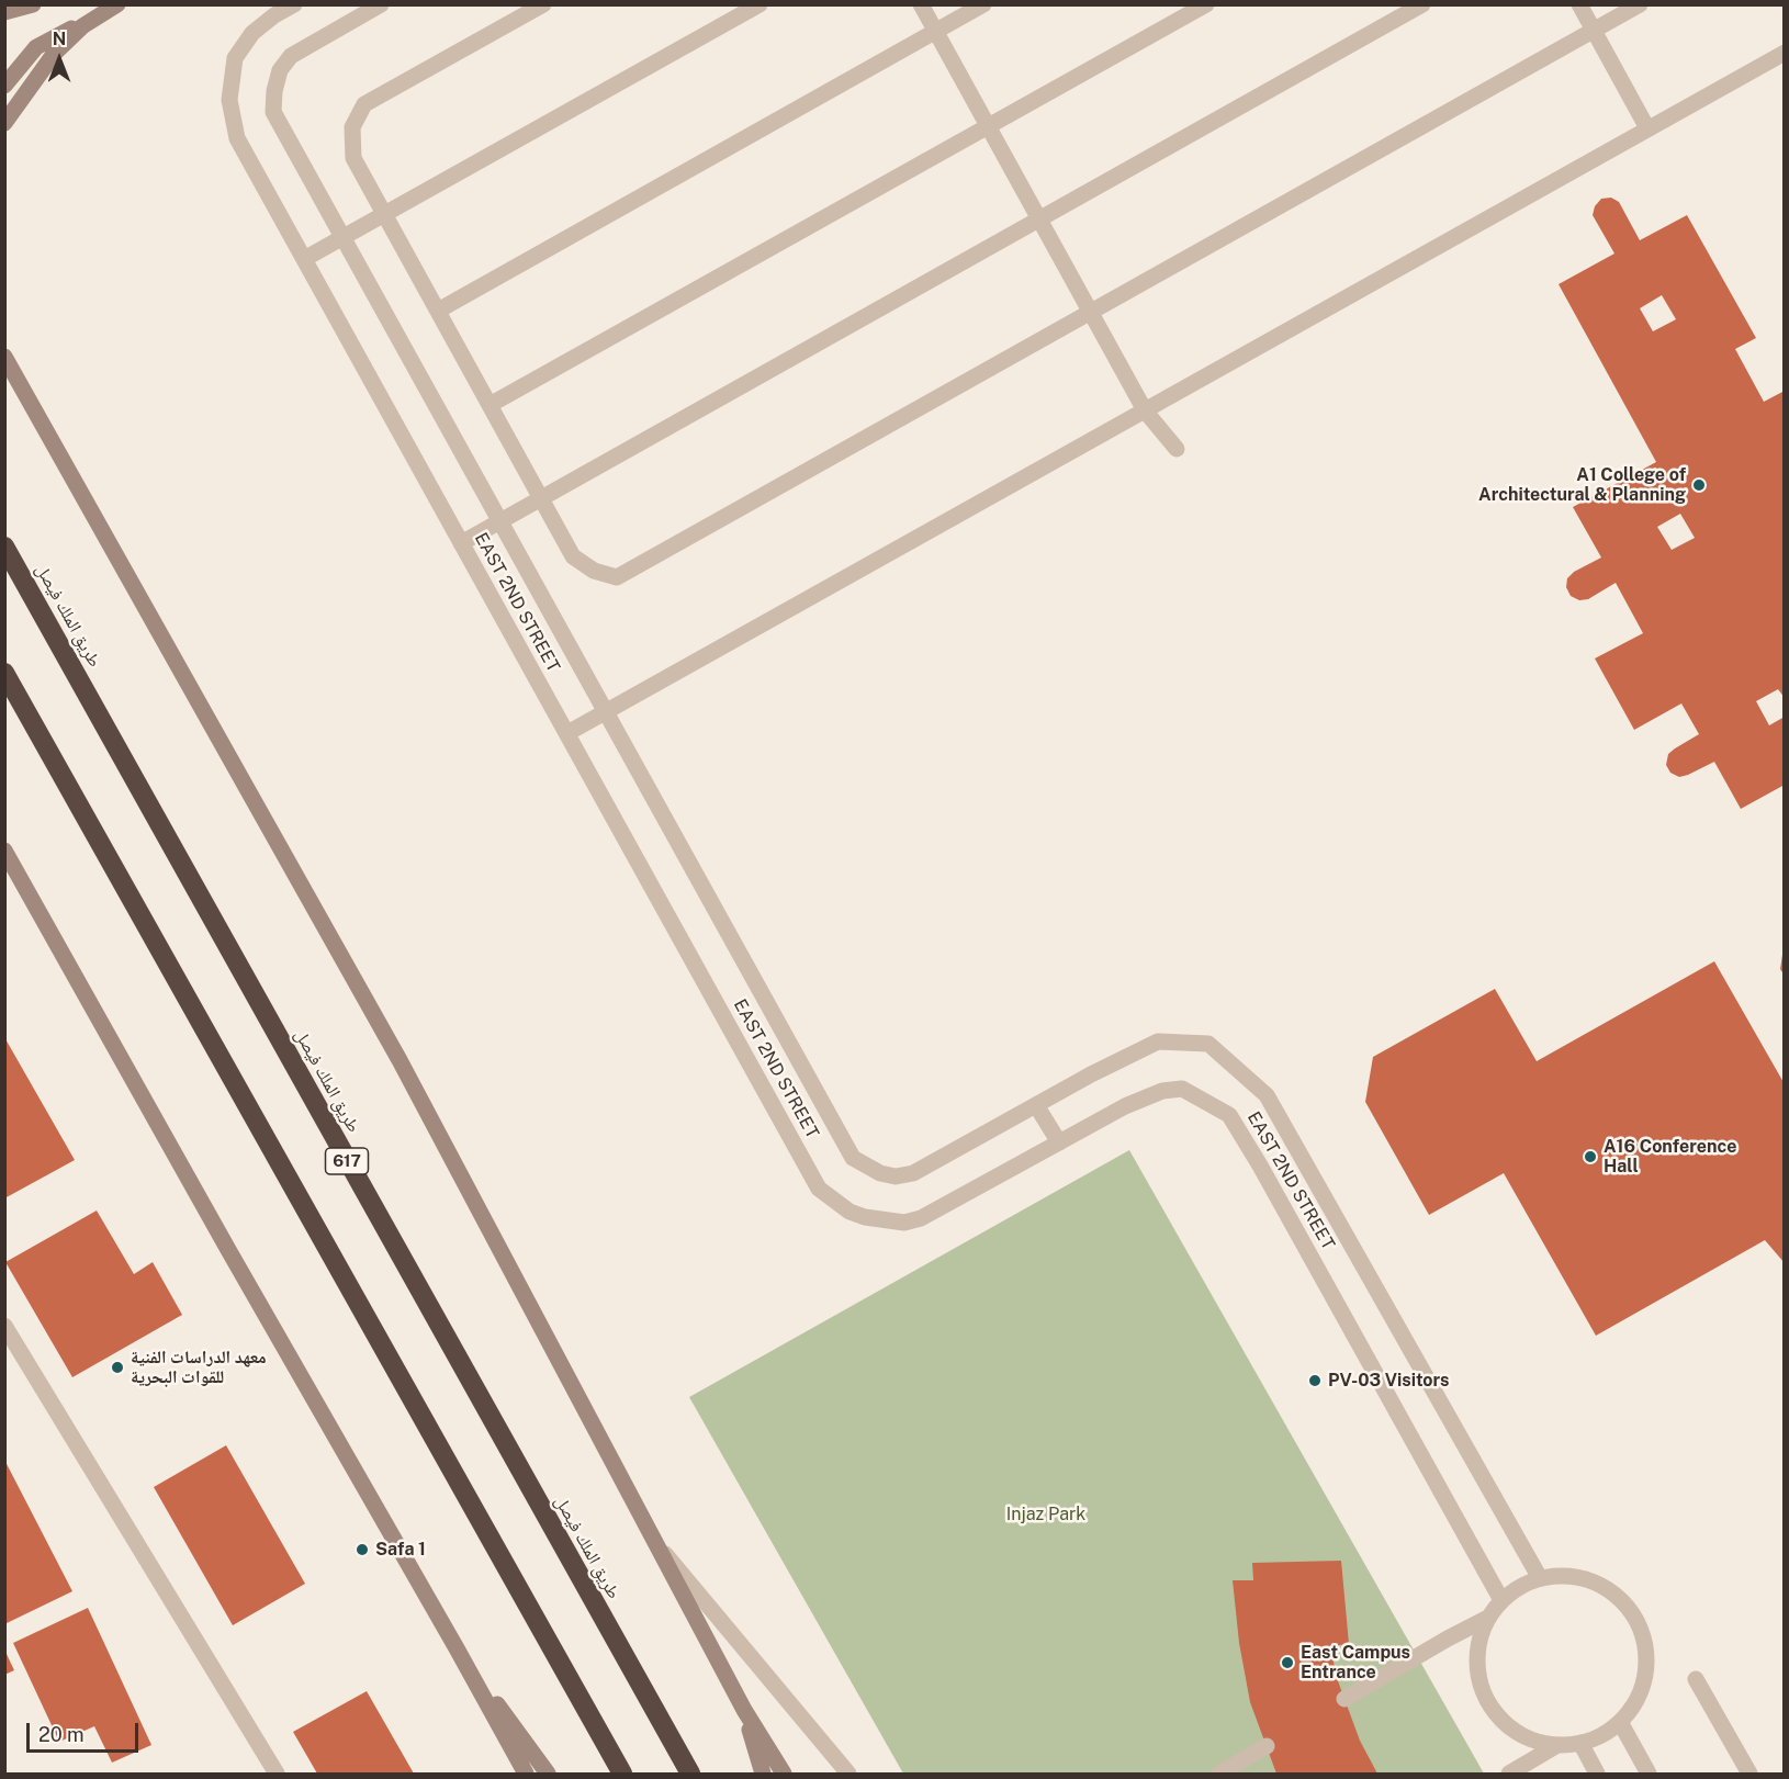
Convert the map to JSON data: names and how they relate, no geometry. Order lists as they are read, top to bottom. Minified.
{"streets":{"highway":["طريق الملك فيصل","617"],"street":["EAST 2ND STREET"]},"parks":["Injaz Park"],"places":["A1 College of Architectural & Planning","A16 Conference Hall","معهد الدراسات الفنية للقوات البحرية","PV-03 Visitors","Safa 1","East Campus Entrance"],"scale_bar":"20 m","north":"top"}
